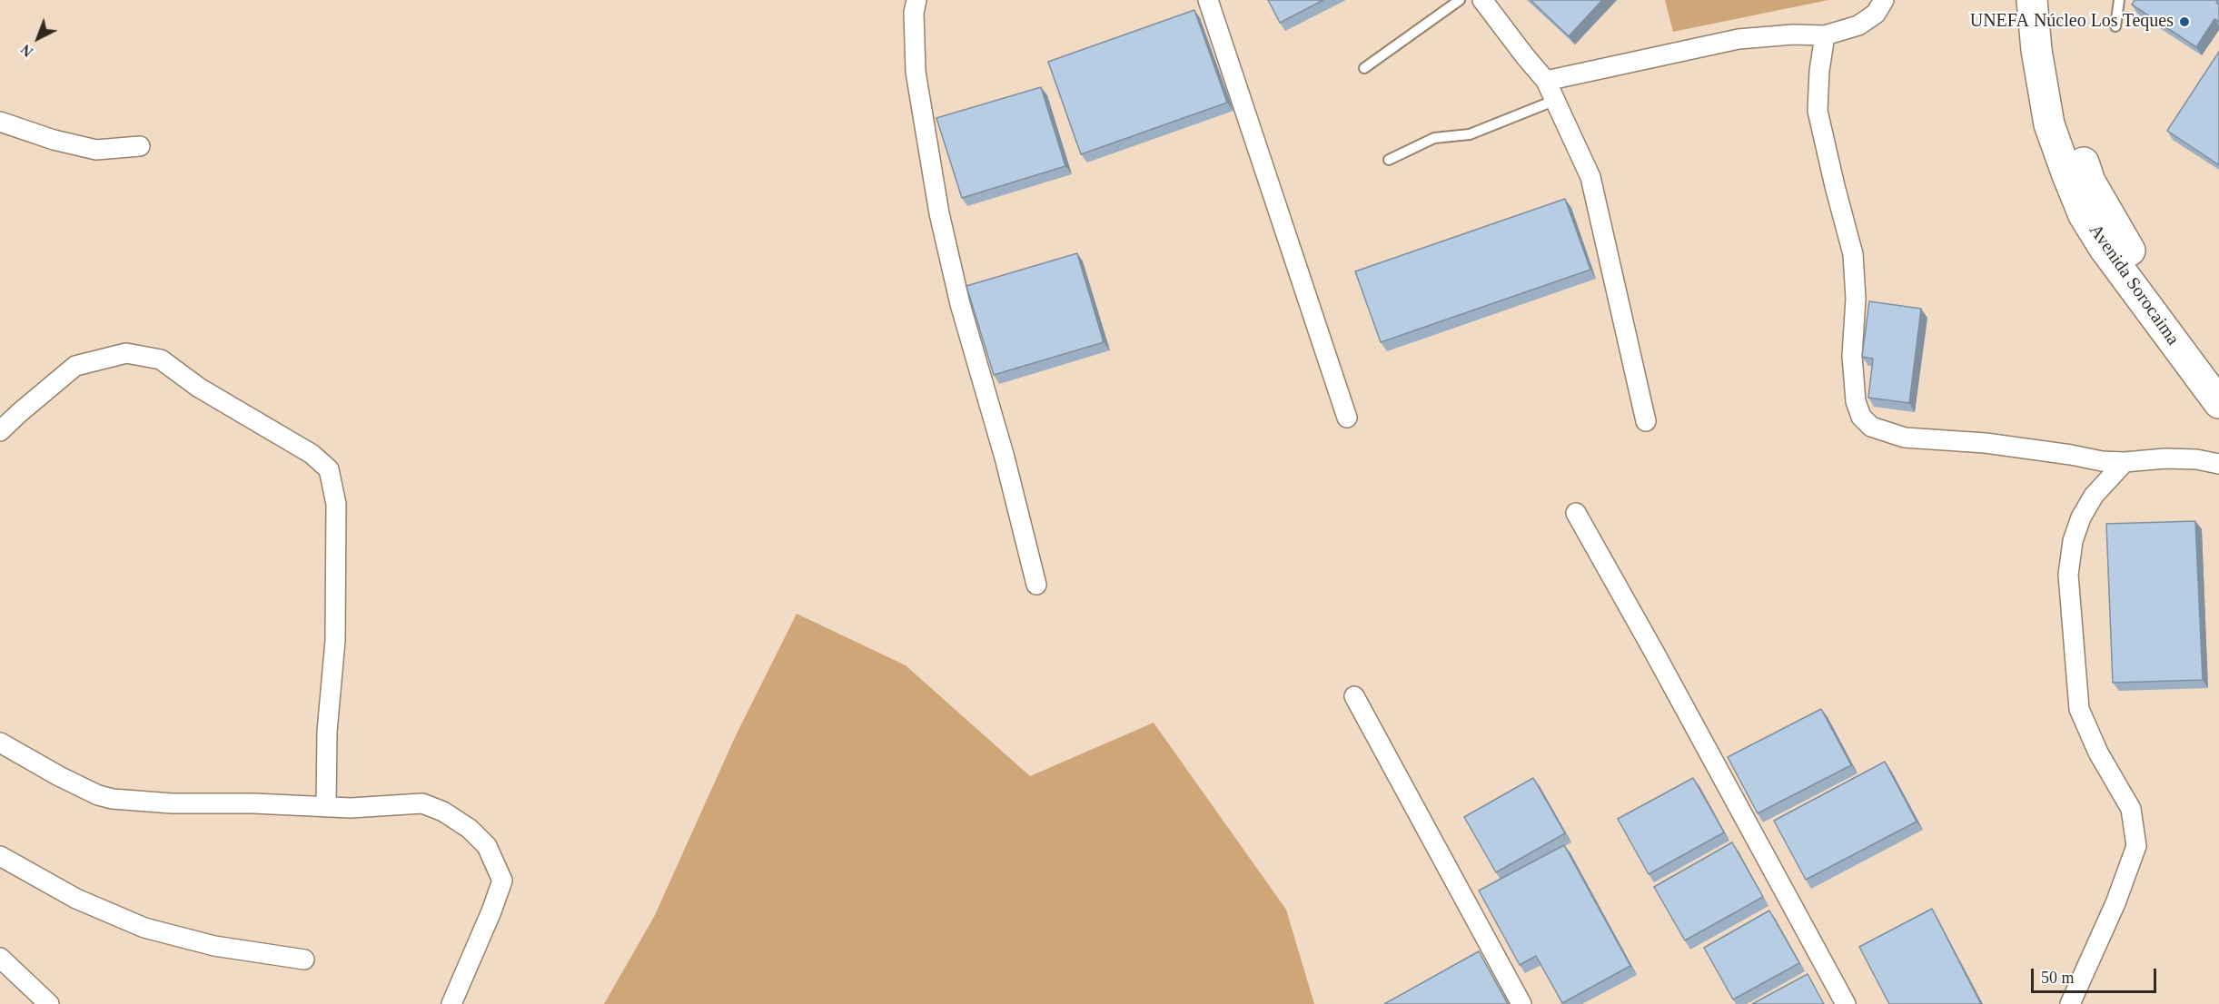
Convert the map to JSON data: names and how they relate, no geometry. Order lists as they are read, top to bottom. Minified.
{"streets":{"main road":["Avenida Sorocaima"]},"places":["UNEFA Núcleo Los Teques"],"scale_bar":"50 m","north":"bottom left"}
